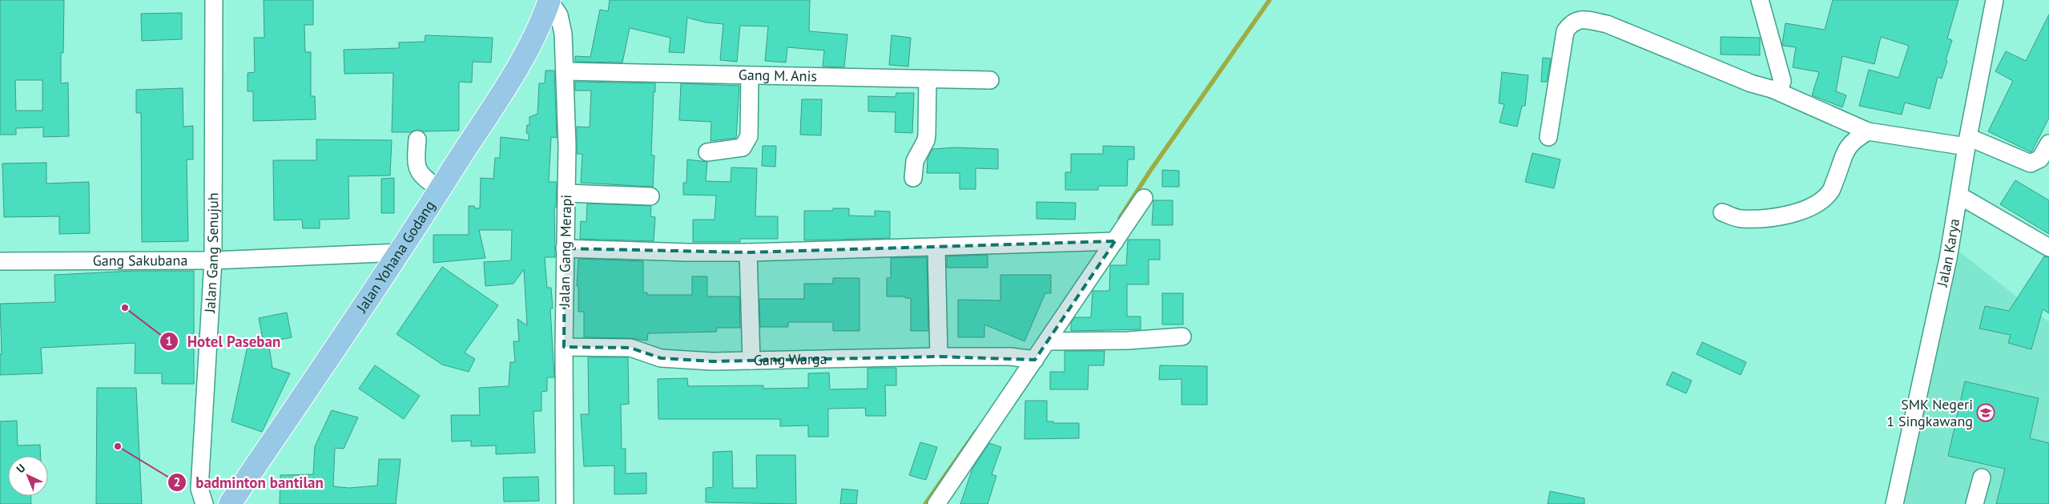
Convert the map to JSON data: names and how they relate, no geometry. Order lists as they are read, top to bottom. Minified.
{"streets":{"main road":["Jalan Yohana Godang"],"street":["Gang M. Anis","Jalan Gang Merapi","Jalan Gang Senujuh","Jalan Karya","Gang Sakubana","Gang Warga"]},"crossings":[["Gang M. Anis","Jalan Gang Merapi"],["Jalan Gang Merapi","Jalan Yohana Godang"],["Jalan Gang Merapi","Gang Warga"],["Jalan Gang Senujuh","Gang Sakubana"],["Jalan Yohana Godang","Gang Sakubana"]],"places":{"other":["Hotel Paseban","badminton bantilan"],"school or university":["SMK Negeri 1 Singkawang"]},"north":"top left"}
